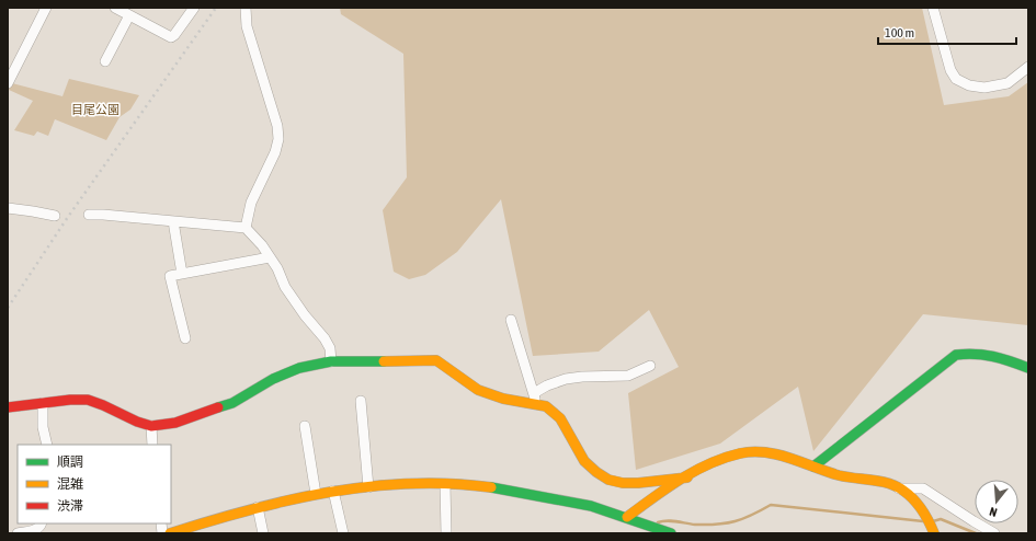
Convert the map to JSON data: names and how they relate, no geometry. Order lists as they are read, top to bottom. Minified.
{"parks":["目尾公園"],"legend":["順調","混雑","渋滞"],"scale_bar":"100 m","north":"bottom"}
